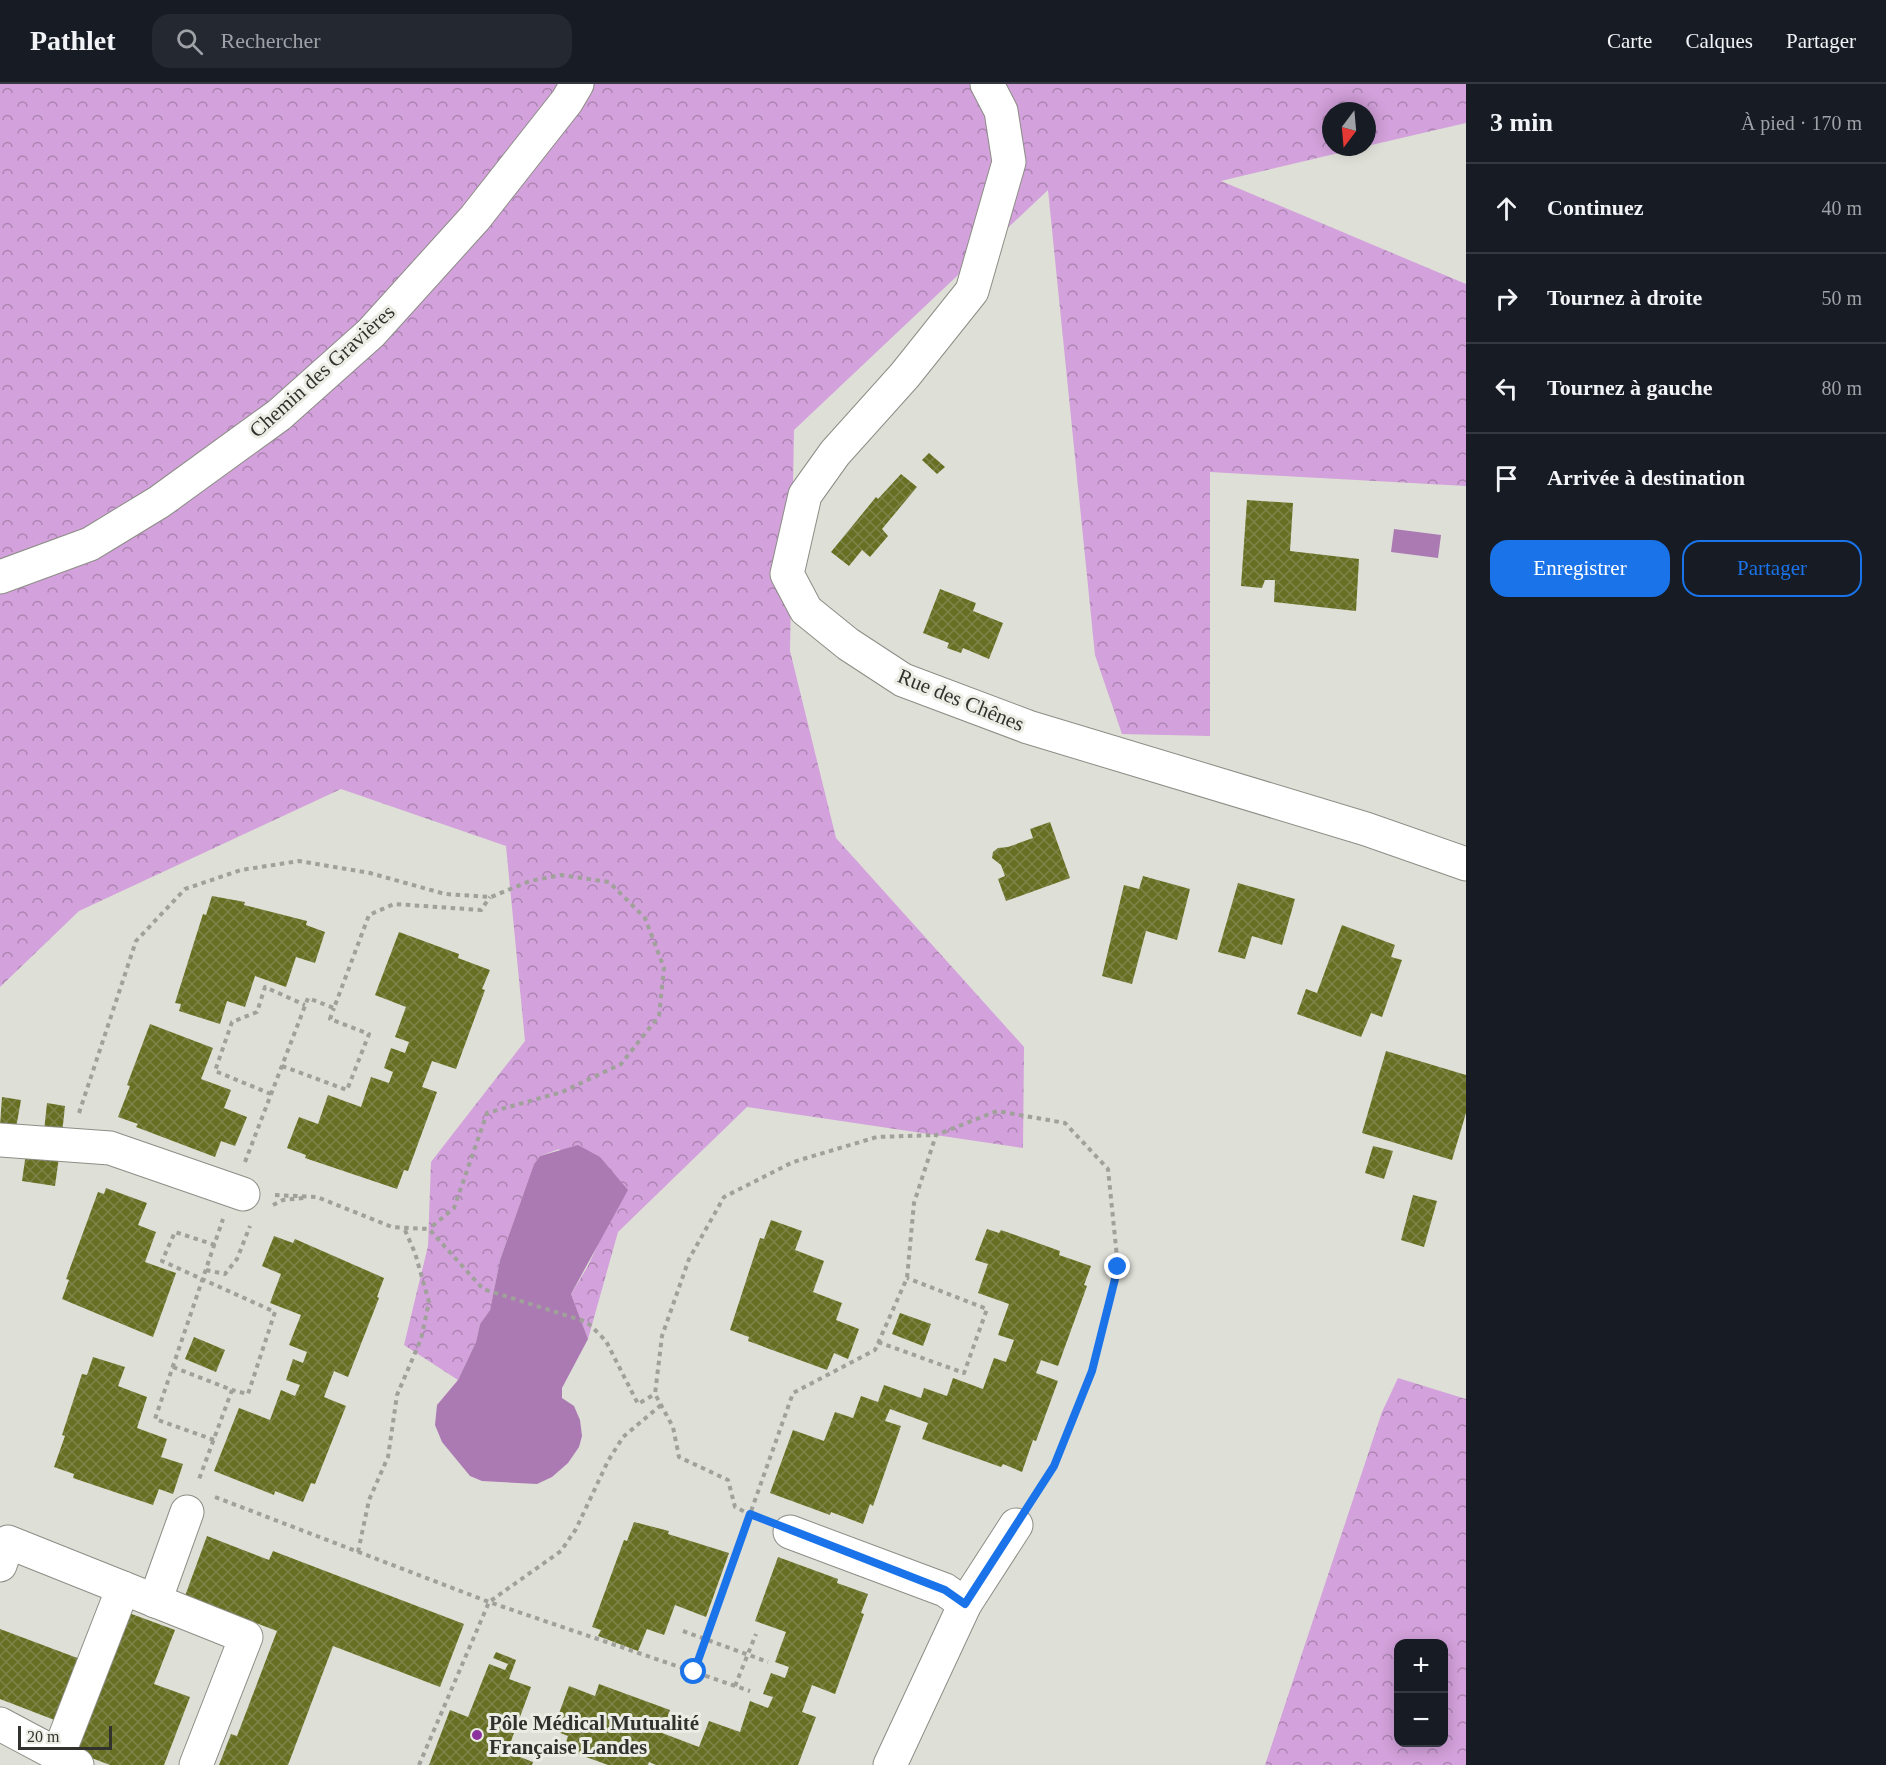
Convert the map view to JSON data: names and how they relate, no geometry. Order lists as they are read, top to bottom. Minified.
{"streets":{"street":["Chemin des Gravières","Rue des Chênes"]},"places":["Pôle Médical Mutualité Française Landes"],"scale_bar":"20 m","north":"bottom","page":{"header":"Pathlet","search":"Rechercher","nav":["Carte","Calques","Partager"],"heading":["3 min","À pied · 170 m"],"list":[["Continuez","40 m"],["Tournez à droite","50 m"],["Tournez à gauche","80 m"],"Arrivée à destination"],"buttons":["Enregistrer","Partager"],"map_buttons":["+","−"],"scale":"20 m"}}
